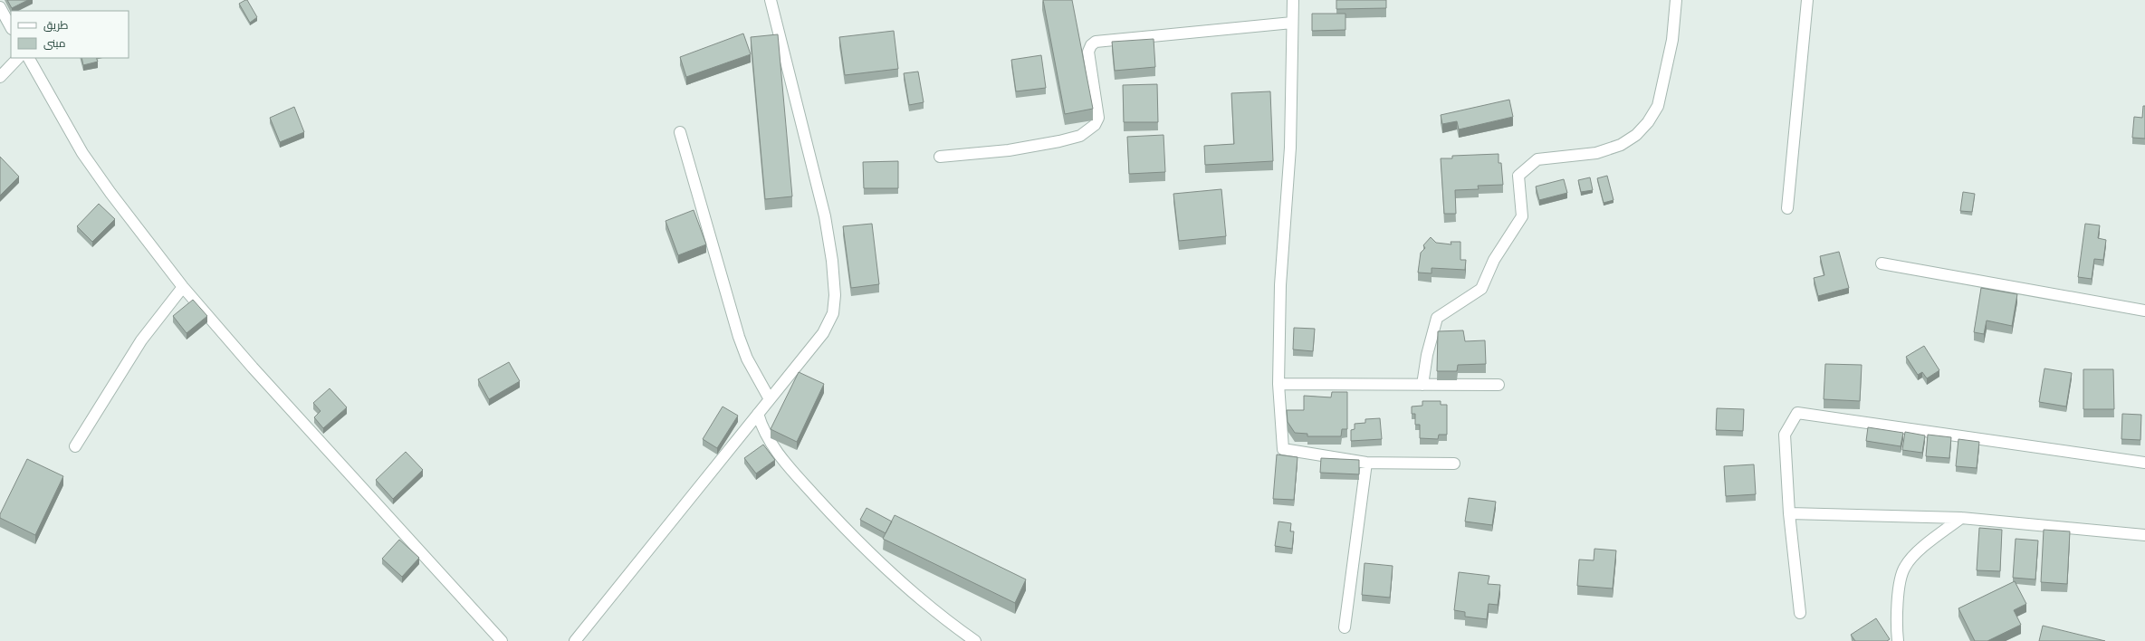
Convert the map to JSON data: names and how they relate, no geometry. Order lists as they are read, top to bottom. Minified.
{"legend":["طريق","مبنى"]}
